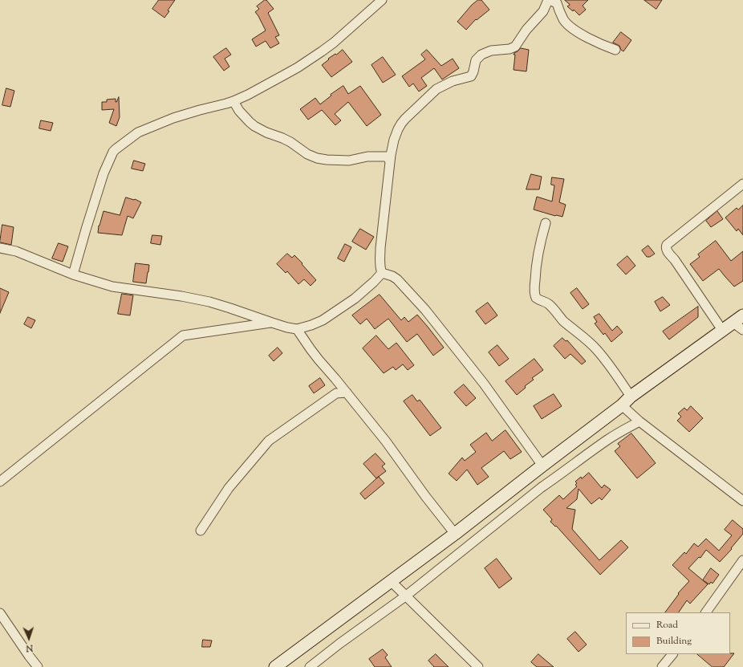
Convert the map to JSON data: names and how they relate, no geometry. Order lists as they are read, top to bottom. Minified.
{"legend":["Road","Building"],"north":"bottom"}
